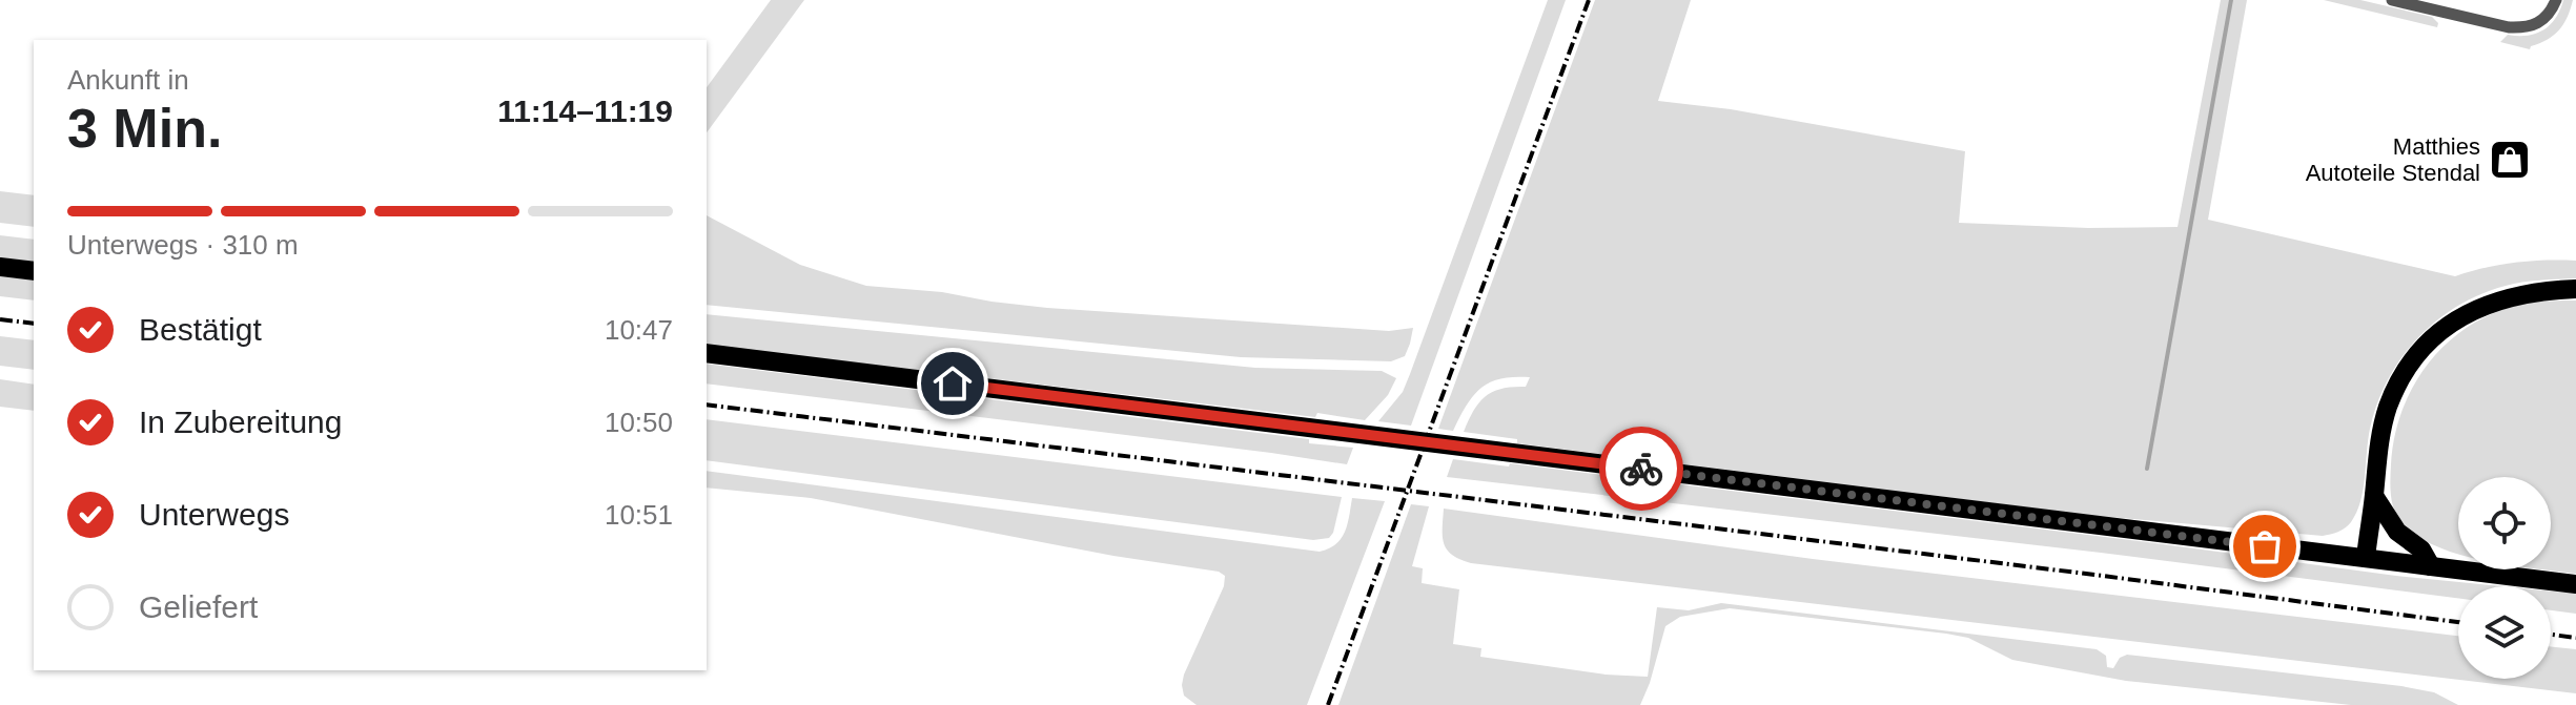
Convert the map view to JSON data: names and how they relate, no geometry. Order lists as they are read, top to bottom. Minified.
{"places":{"shop":["Matthies Autoteile Stendal"]},"page":{"heading":["3 Min.","Ankunft in","11:14–11:19"],"bar":"Unterwegs · 310 m","list":[["Bestätigt","10:47"],["In Zubereitung","10:50"],["Unterwegs","10:51"],"Geliefert"]}}
